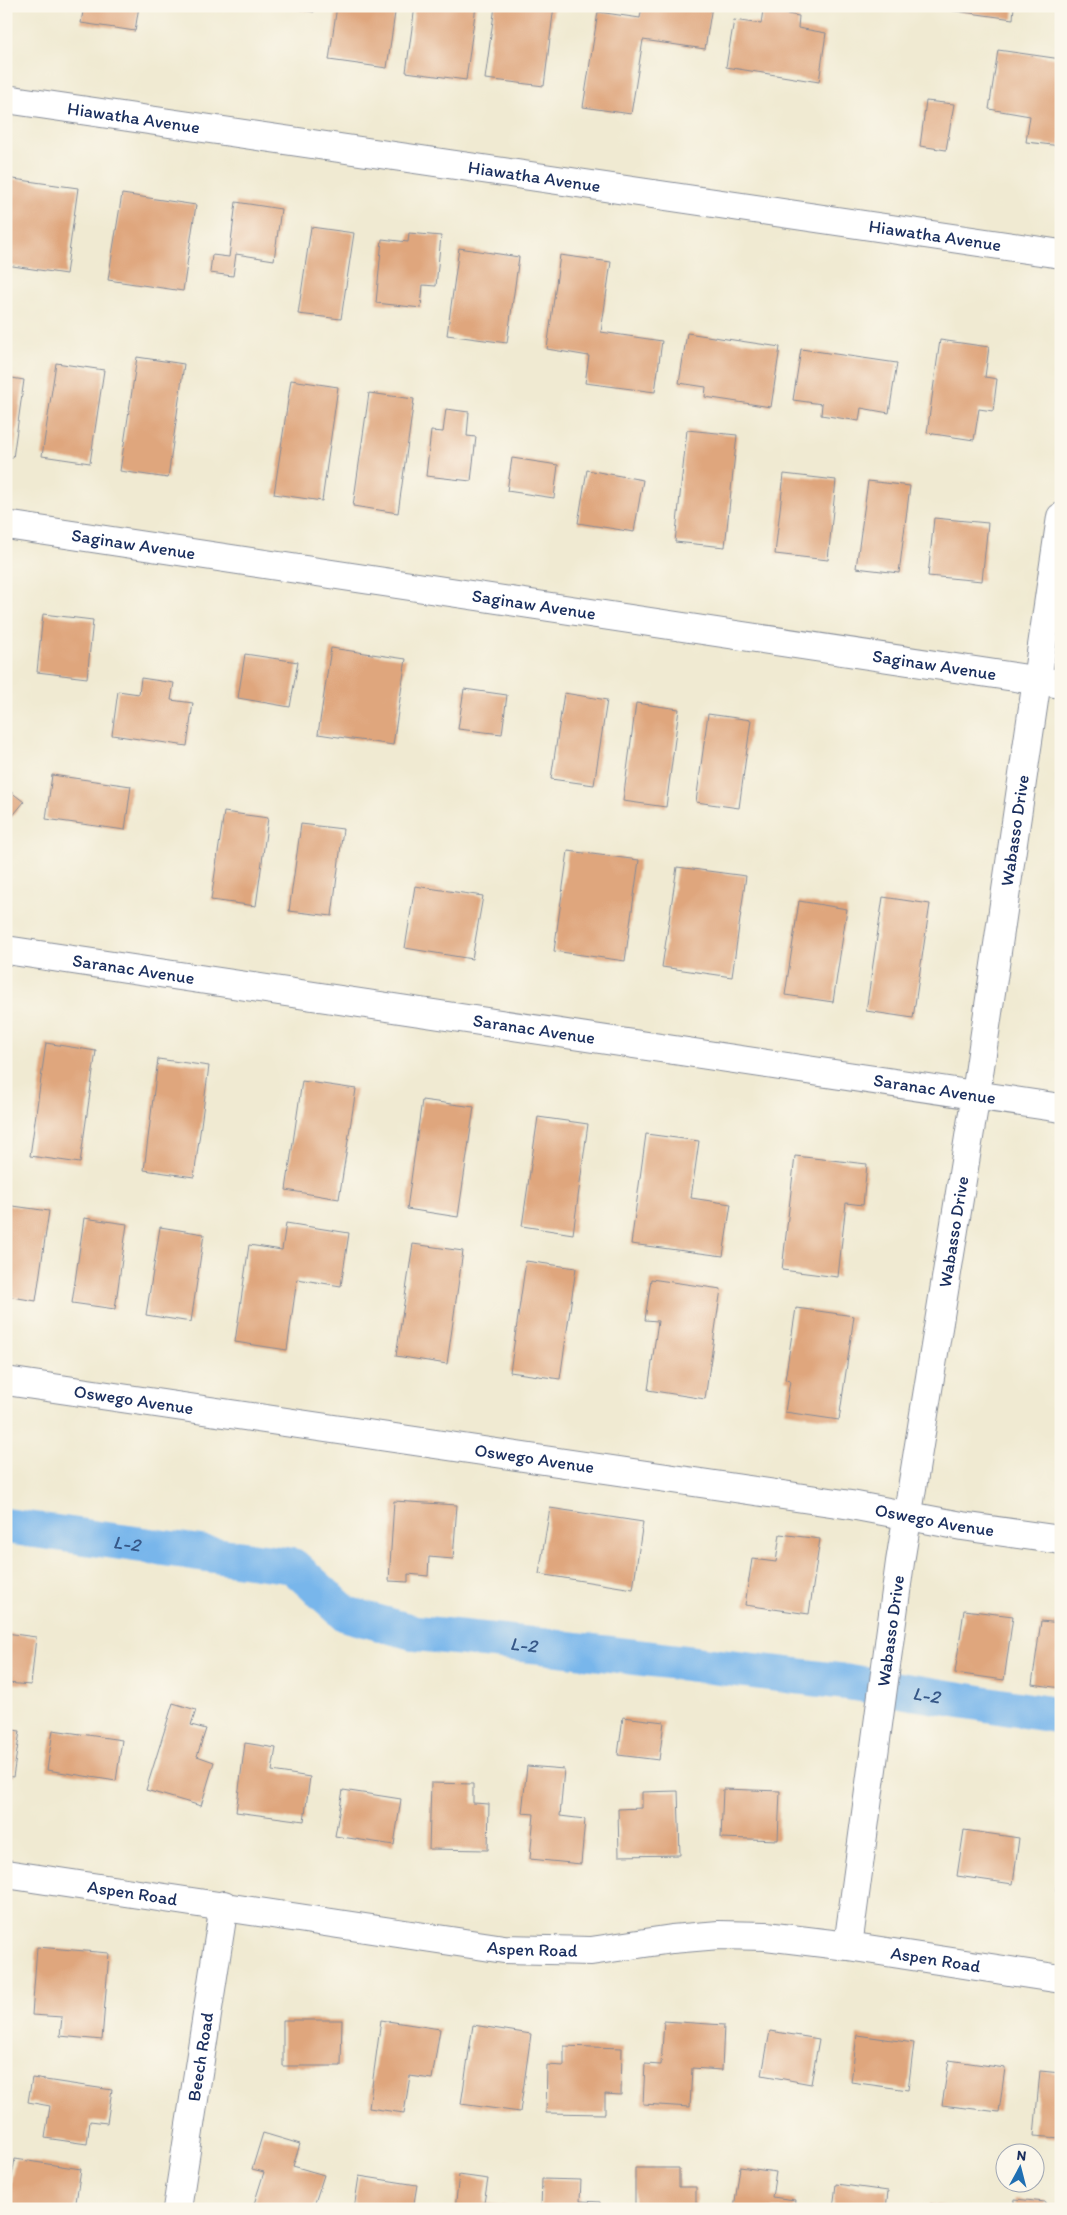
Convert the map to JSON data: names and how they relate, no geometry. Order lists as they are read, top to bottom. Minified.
{"streets":{"street":["Hiawatha Avenue","Saginaw Avenue","Wabasso Drive","Saranac Avenue","Oswego Avenue","Aspen Road","Beech Road"]},"crossings":[["Saginaw Avenue","Wabasso Drive"],["Wabasso Drive","Saranac Avenue"],["Wabasso Drive","Oswego Avenue"],["Wabasso Drive","Aspen Road"],["Aspen Road","Beech Road"]],"water":["L-2"],"north":"top"}
